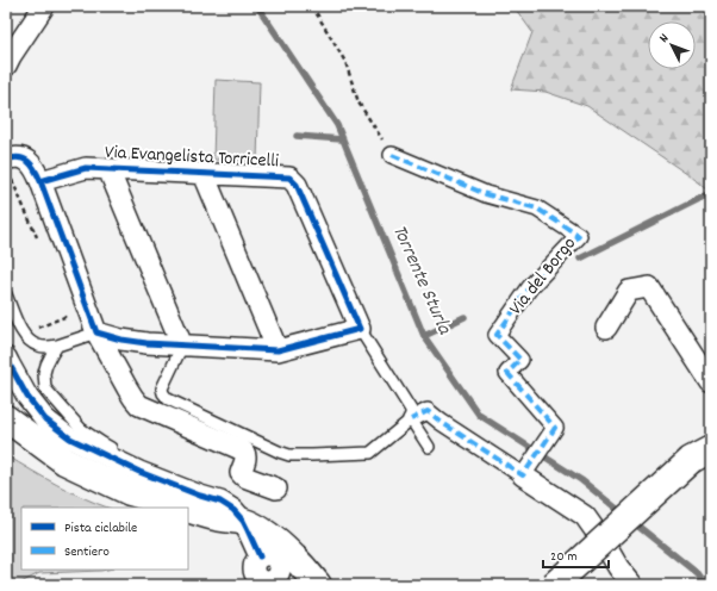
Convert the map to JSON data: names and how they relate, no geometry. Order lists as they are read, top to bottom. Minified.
{"streets":{"street":["Via Evangelista Torricelli","Via del Borgo"]},"water":["Torrente Sturla"],"legend":["Pista ciclabile","Sentiero"],"scale_bar":"20 m","north":"top left"}
